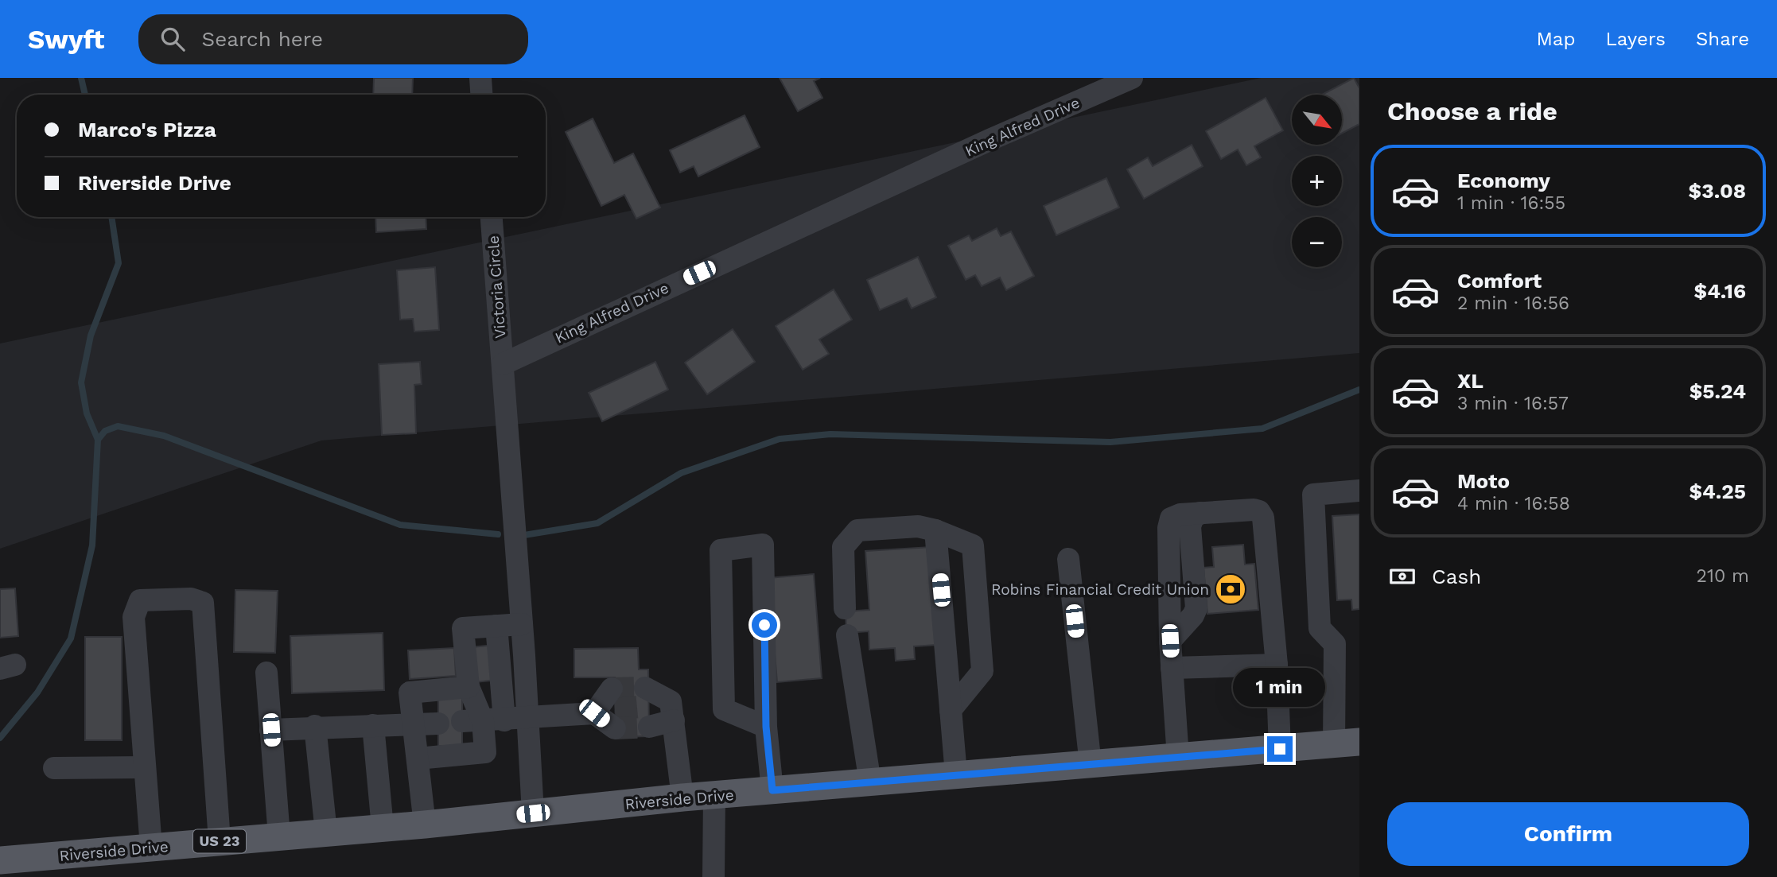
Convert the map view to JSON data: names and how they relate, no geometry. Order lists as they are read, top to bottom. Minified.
{"streets":{"main road":["Riverside Drive","US 23"],"street":["King Alfred Drive","Victoria Circle"]},"crossings":[["King Alfred Drive","Victoria Circle"]],"places":{"bank":["Robins Financial Credit Union"]},"north":"bottom right","page":{"header":"Swyft","search":"Search here","nav":["Map","Layers","Share"],"heading":"Choose a ride","map_buttons":["+","−"],"banner":["Marco's Pizza","Riverside Drive"],"list":[{"name":"Economy","note":"1 min · 16:55","value":"$3.08"},{"name":"Comfort","note":"2 min · 16:56","value":"$4.16"},{"name":"XL","note":"3 min · 16:57","value":"$5.24"},{"name":"Moto","note":"4 min · 16:58","value":"$4.25"}],"pay":["Cash","210 m"],"bubble":"1 min","buttons":"Confirm"}}
